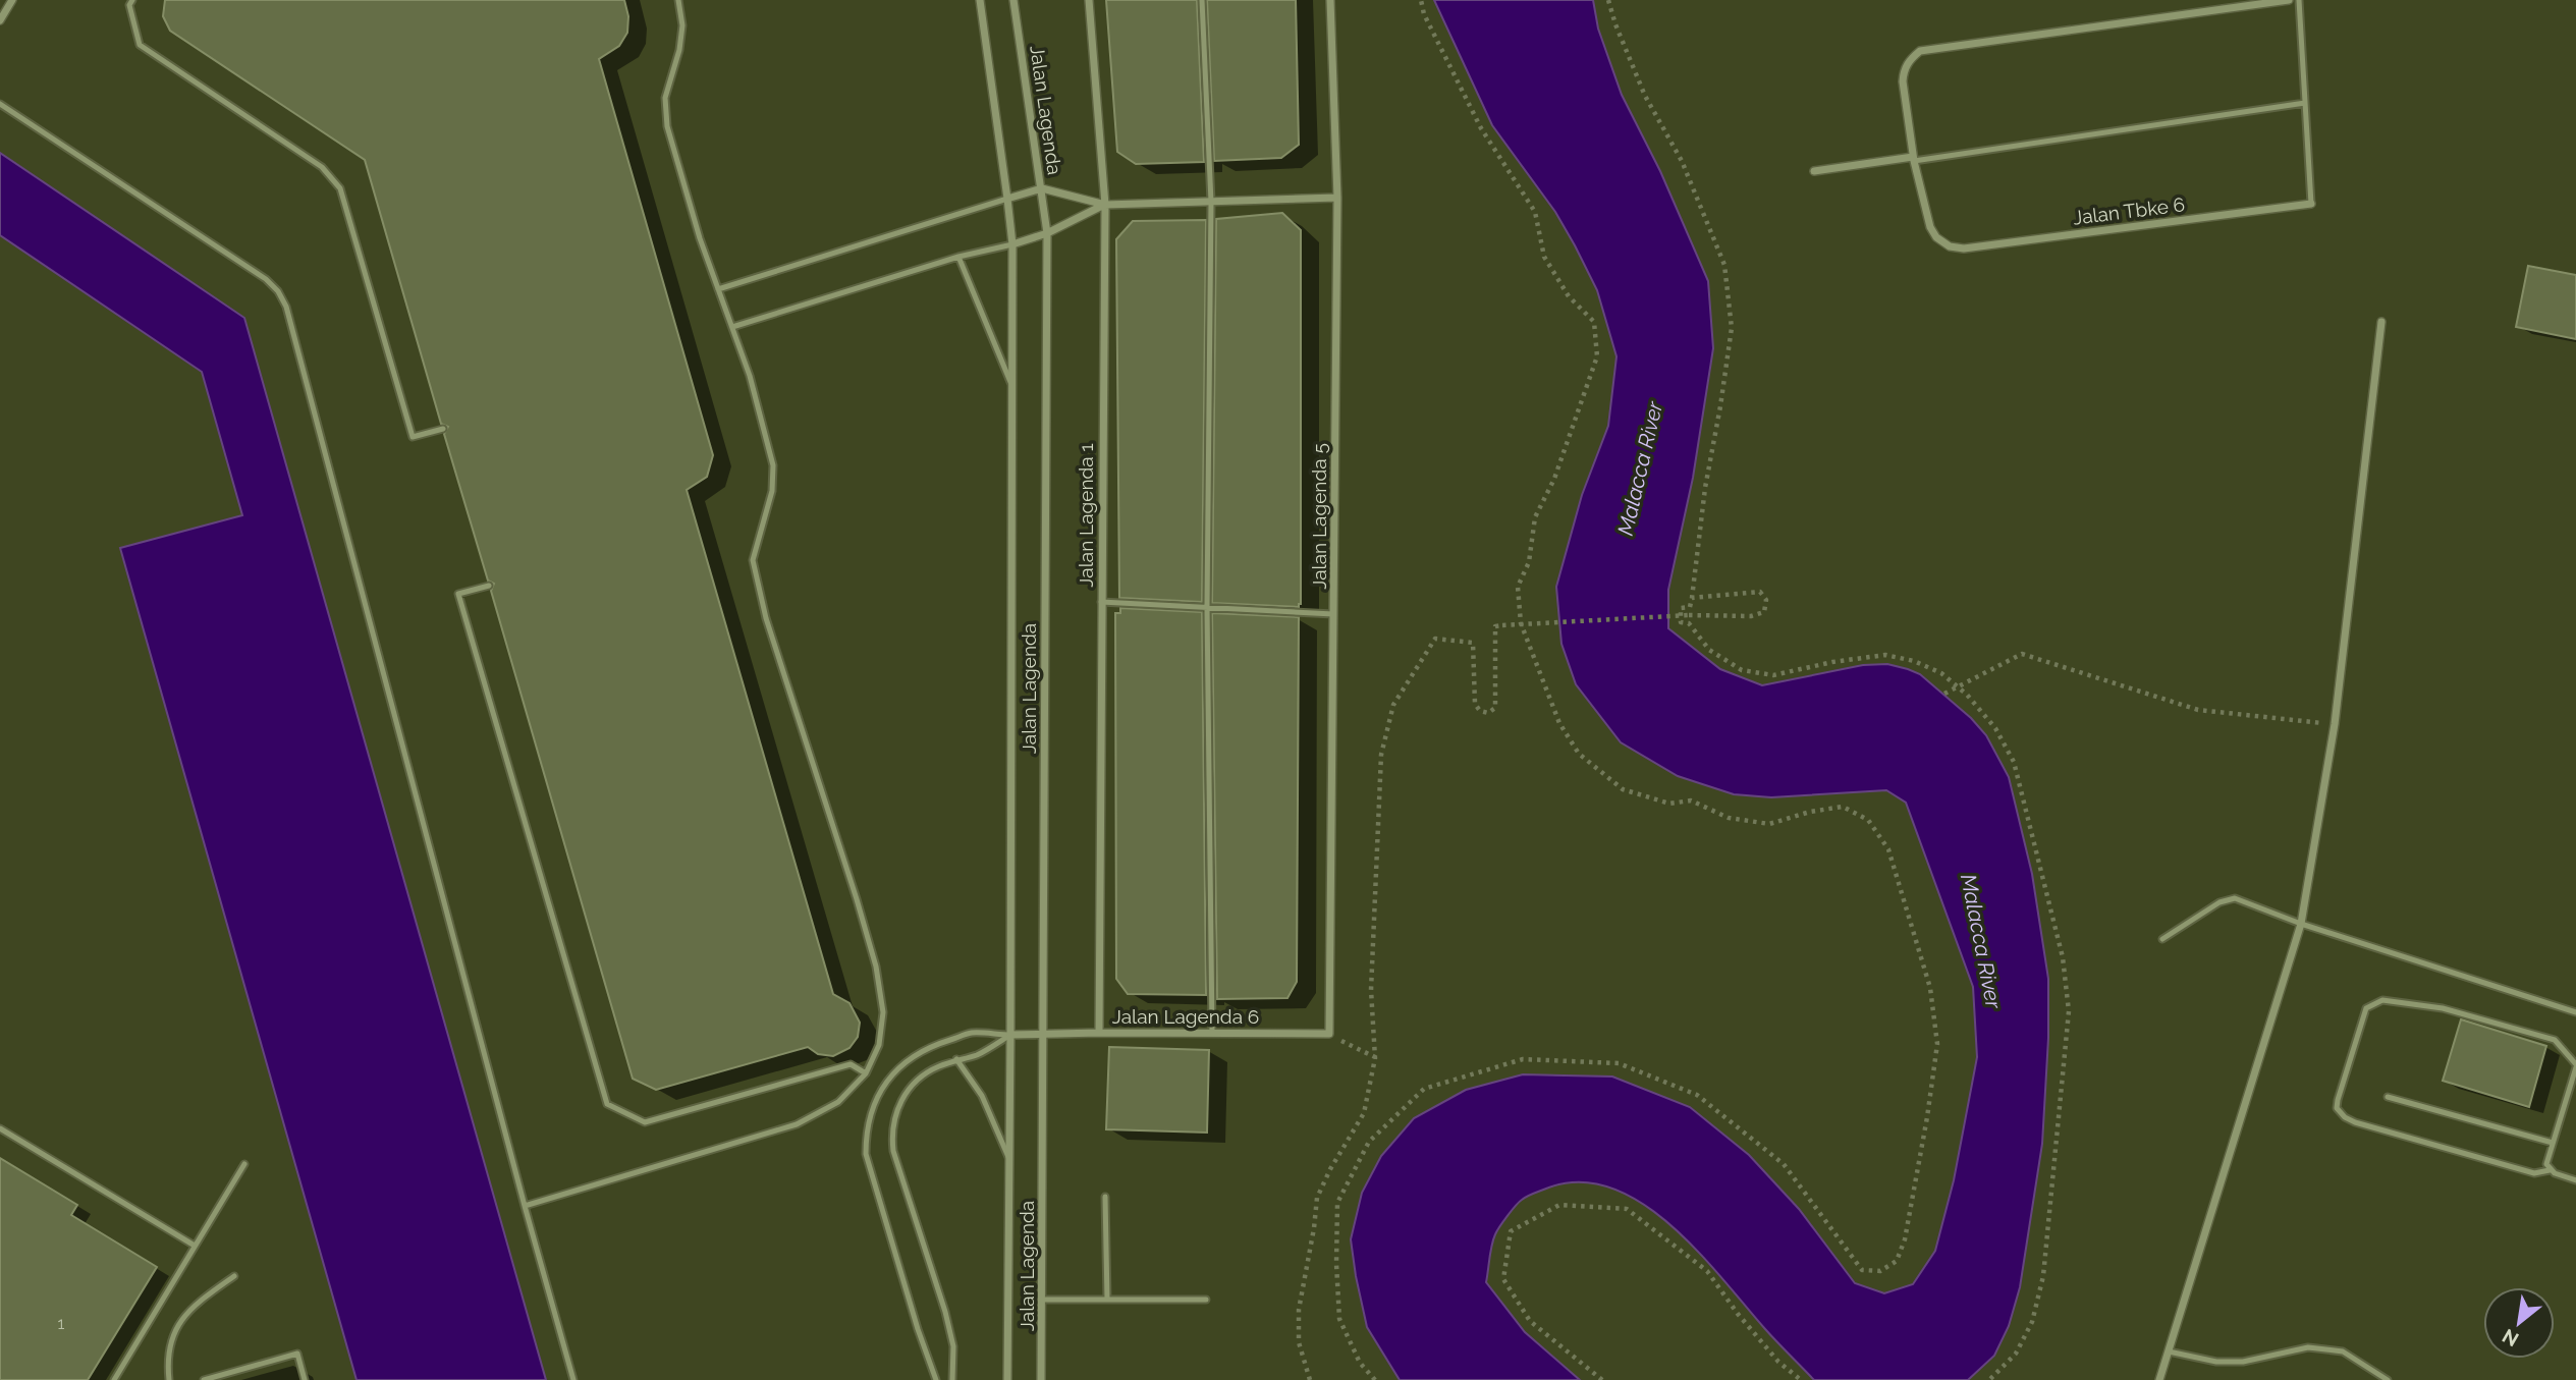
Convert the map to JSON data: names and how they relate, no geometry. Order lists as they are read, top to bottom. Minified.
{"streets":{"street":["Jalan Lagenda","Jalan Tbke 6","Jalan Lagenda 1","Jalan Lagenda 5","Jalan Lagenda 6"]},"crossings":[["Jalan Lagenda","Jalan Lagenda 6"],["Jalan Lagenda 1","Jalan Lagenda 6"],["Jalan Lagenda 5","Jalan Lagenda 6"]],"water":["Malacca River"],"house_numbers":["1"],"north":"bottom left"}
